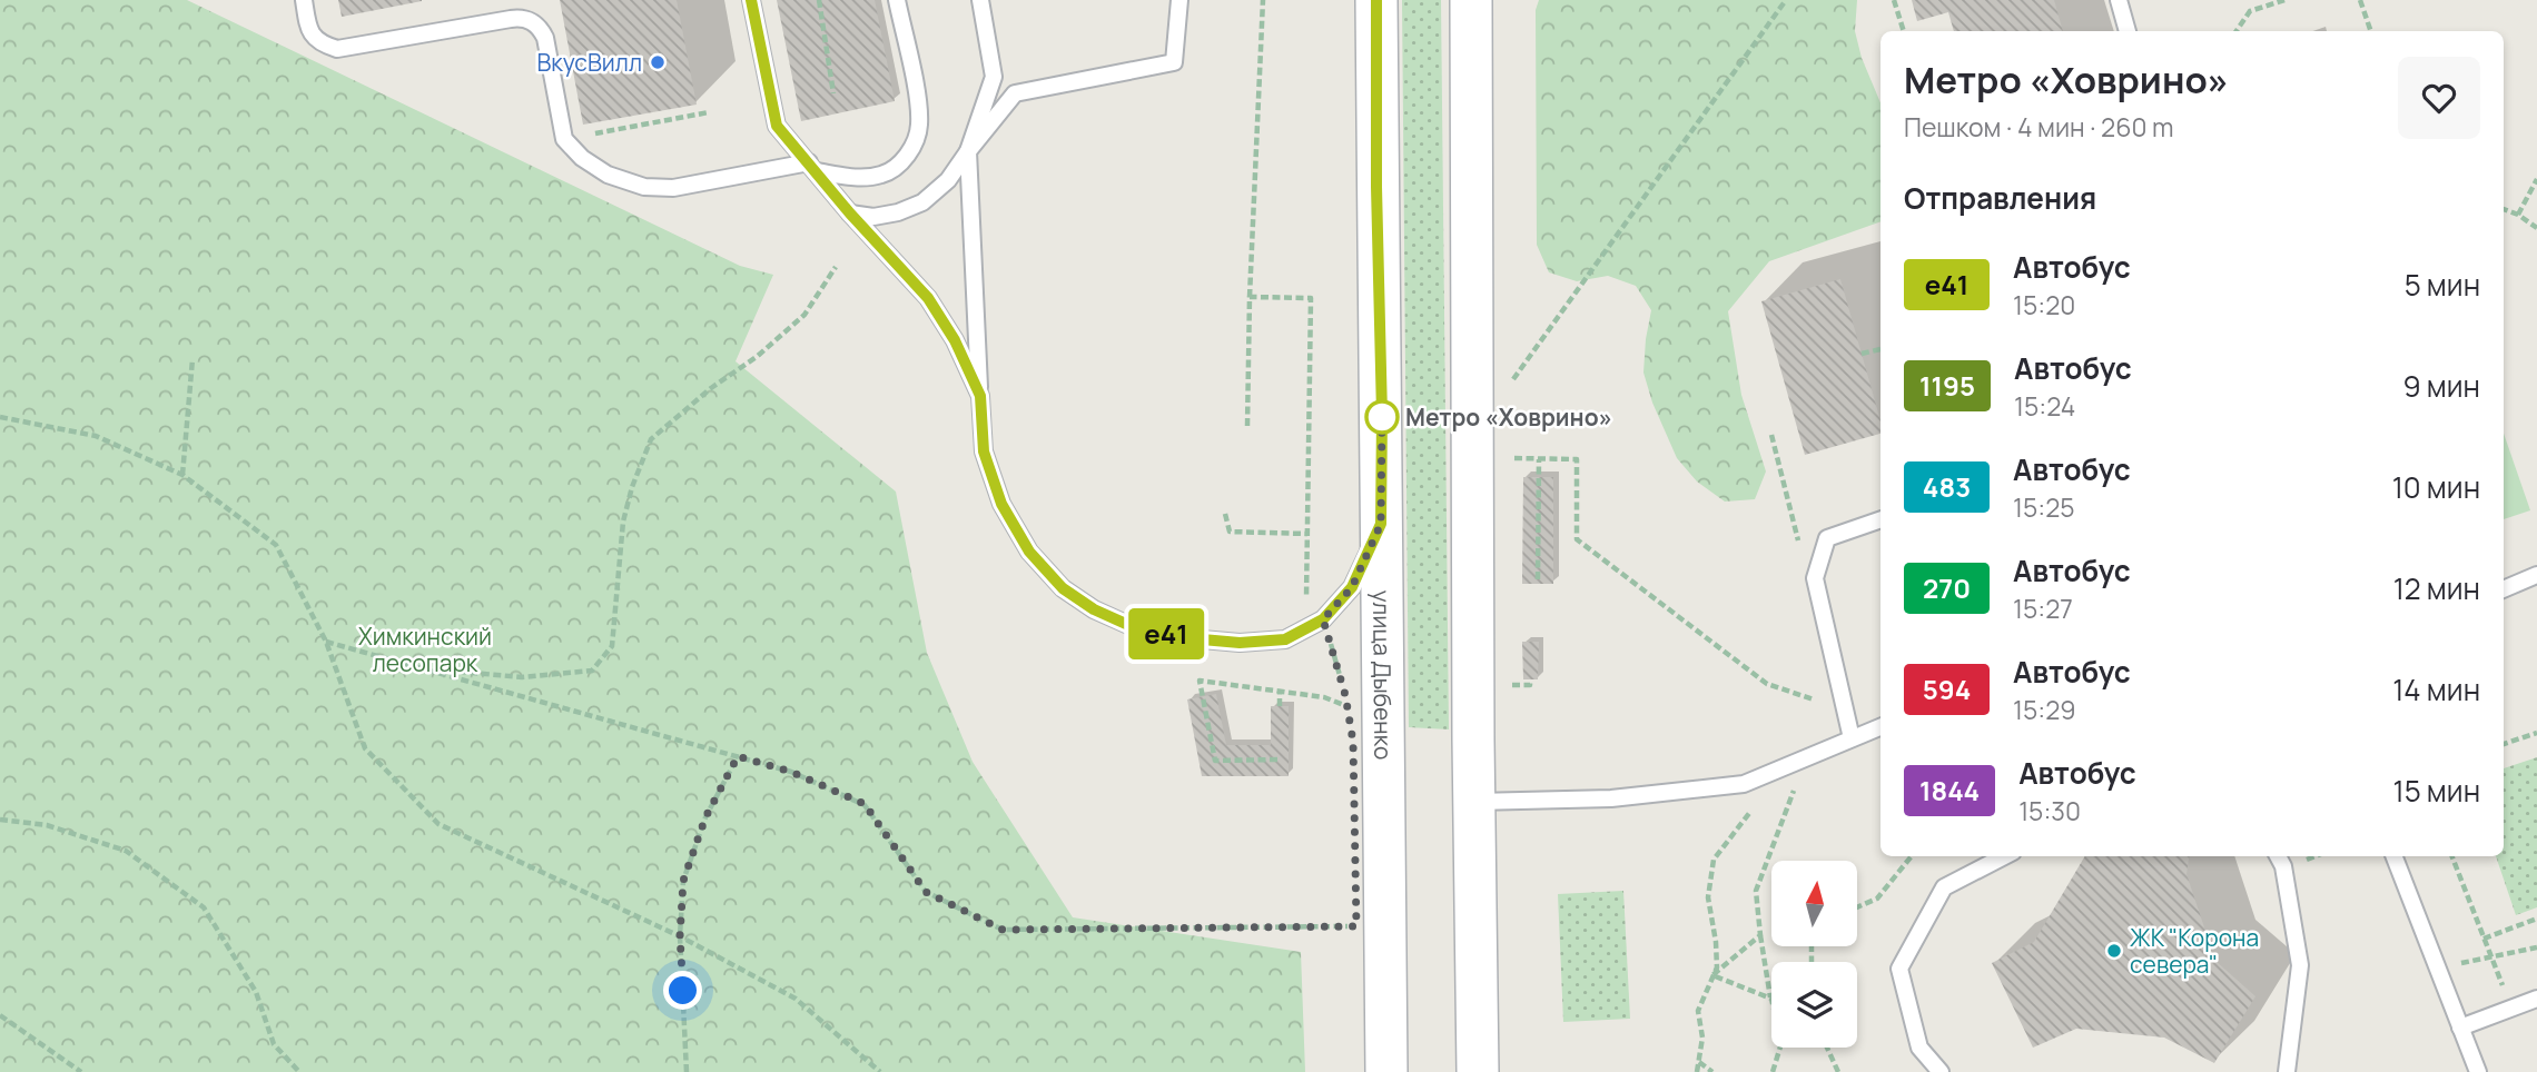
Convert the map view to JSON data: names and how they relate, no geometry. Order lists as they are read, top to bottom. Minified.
{"streets":{"main road":["улица Дыбенко"]},"parks":["Химкинский лесопарк"],"places":["ВкусВилл","Метро «Ховрино»","ЖК \"Корона севера\""],"lines":["bus line е41"],"north":"top","page":{"on_map":"е41","heading":[["Метро «Ховрино»","Пешком · 4 мин · 260 m"],"Отправления"],"list":[{"mark":"е41","name":"Автобус","note":"15:20","value":"5 мин"},{"mark":"1195","name":"Автобус","note":"15:24","value":"9 мин"},{"mark":"483","name":"Автобус","note":"15:25","value":"10 мин"},{"mark":"270","name":"Автобус","note":"15:27","value":"12 мин"},{"mark":"594","name":"Автобус","note":"15:29","value":"14 мин"},{"mark":"1844","name":"Автобус","note":"15:30","value":"15 мин"}]}}
